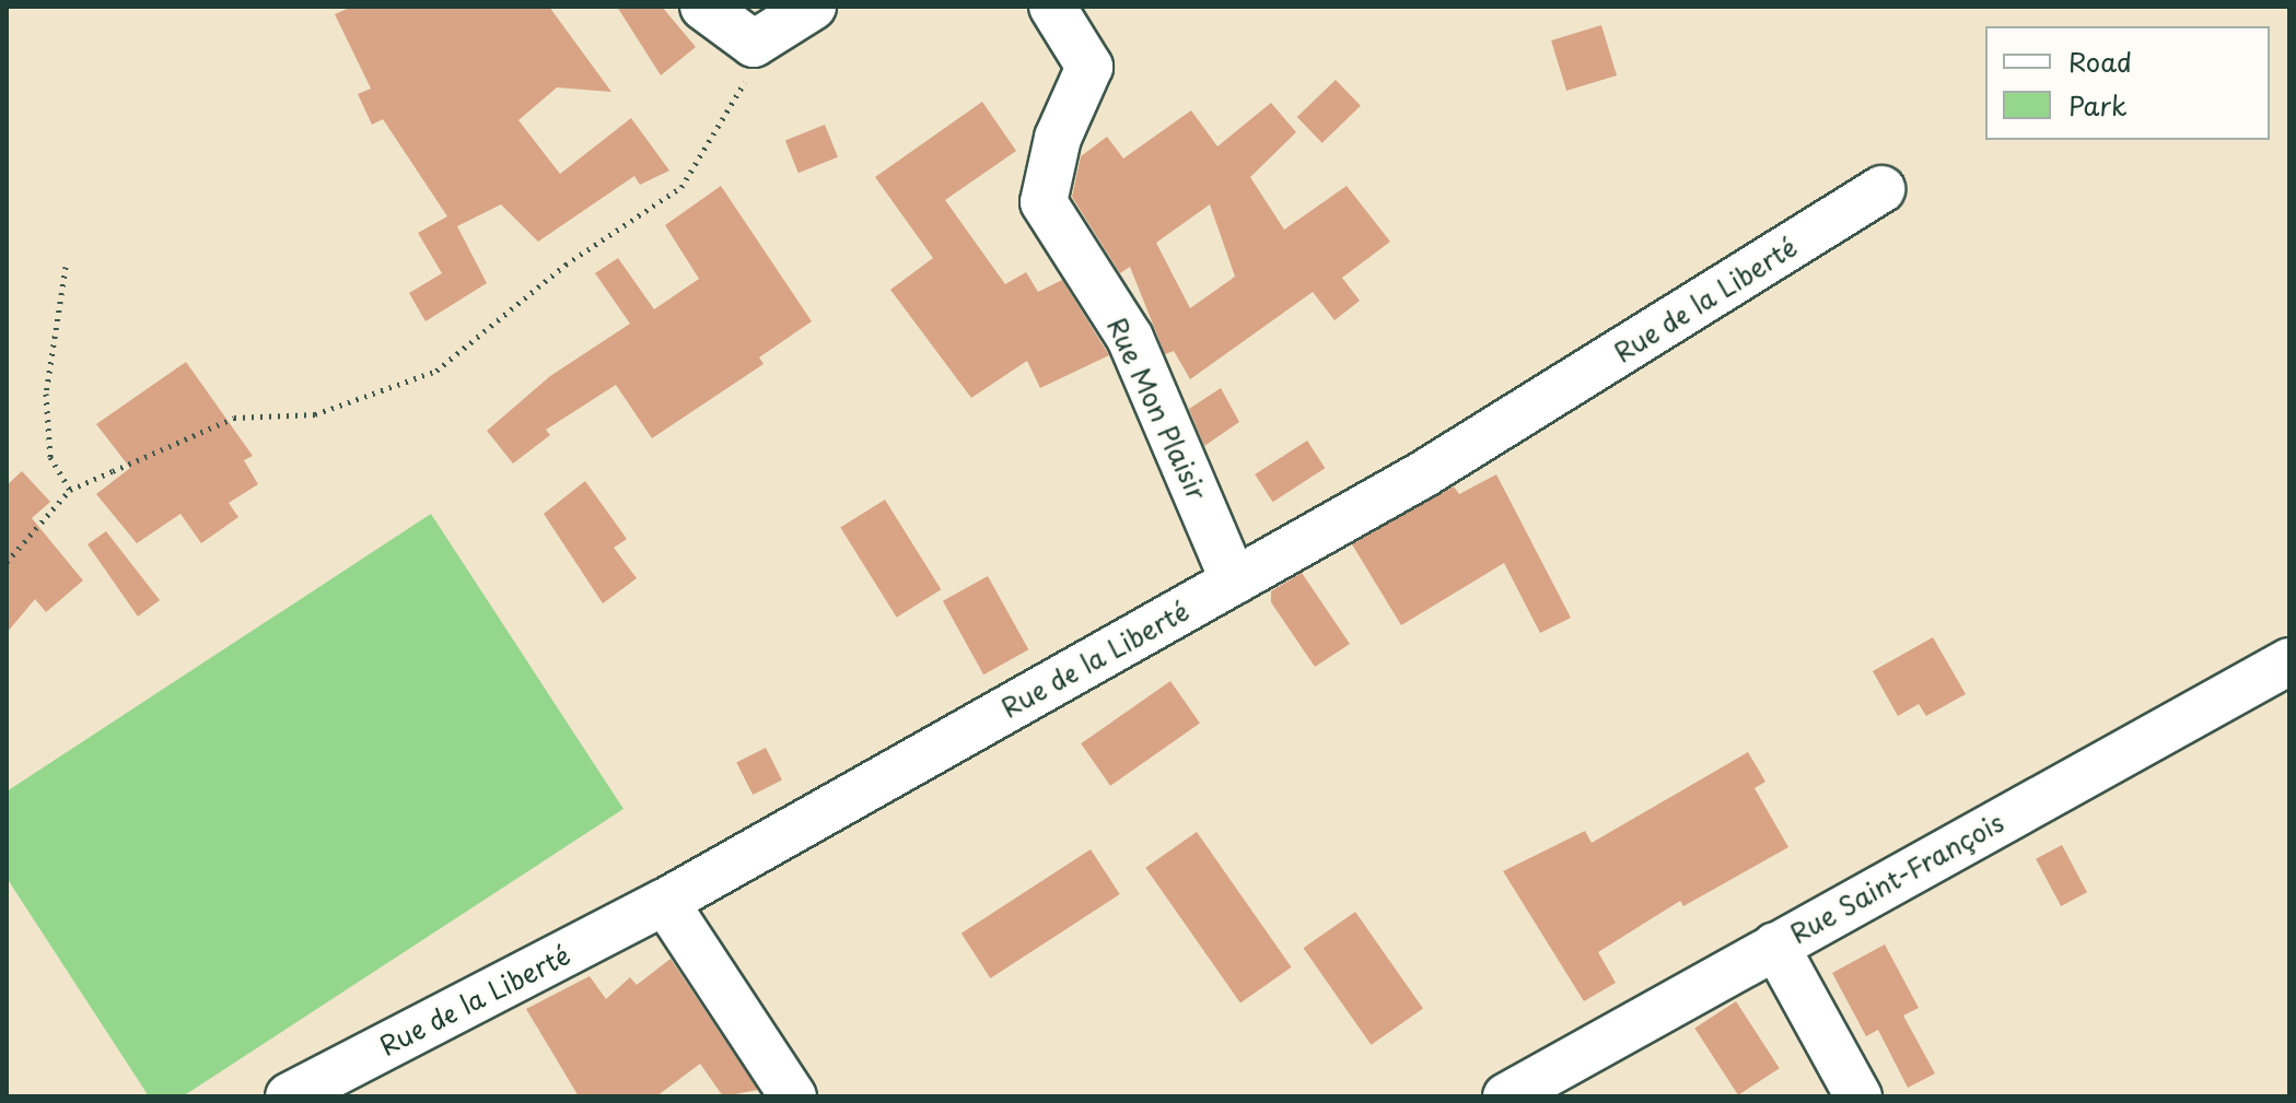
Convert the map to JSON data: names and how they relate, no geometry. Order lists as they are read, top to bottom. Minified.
{"streets":{"street":["Rue de la Liberté","Rue Mon Plaisir","Rue Saint-François"]},"crossings":[["Rue de la Liberté","Rue Mon Plaisir"]],"legend":["Road","Park"]}
